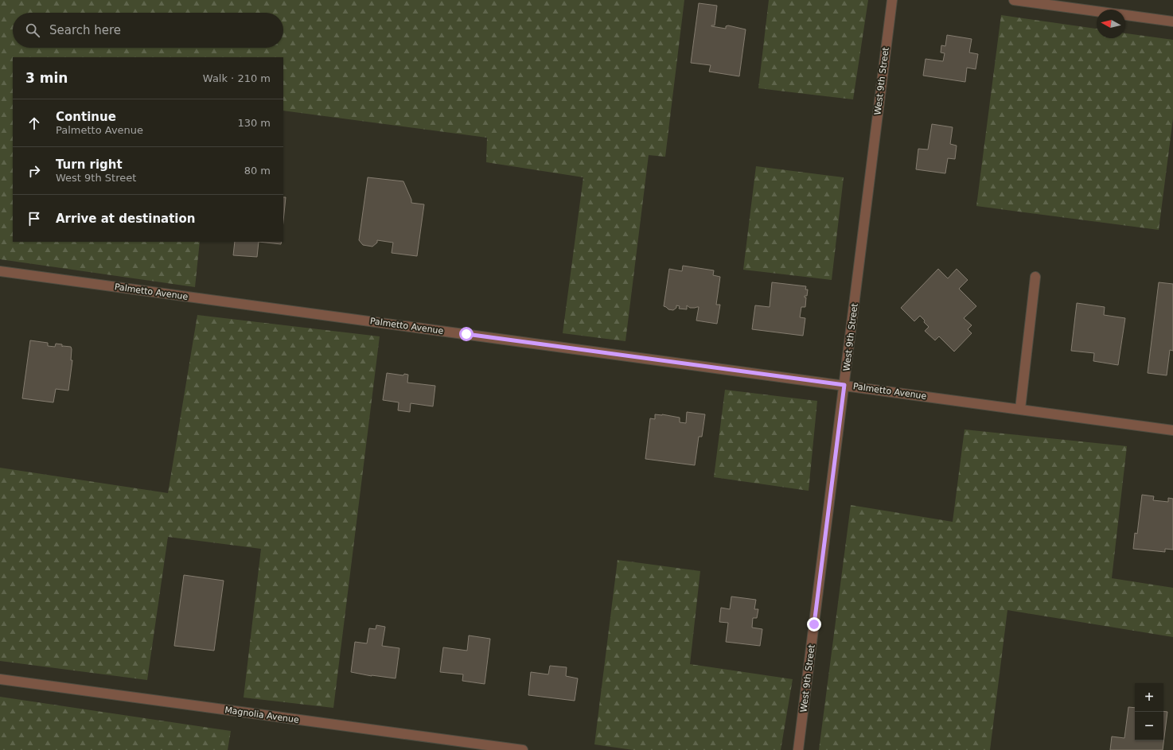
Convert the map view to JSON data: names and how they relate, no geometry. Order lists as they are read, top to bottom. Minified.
{"streets":{"street":["West 9th Street","Palmetto Avenue","Magnolia Avenue"]},"crossings":[["West 9th Street","Palmetto Avenue"]],"north":"left","page":{"search":"Search here","heading":["3 min","Walk · 210 m"],"list":[["Continue","Palmetto Avenue","130 m"],["Turn right","West 9th Street","80 m"],"Arrive at destination"],"map_buttons":["+","−"]}}
